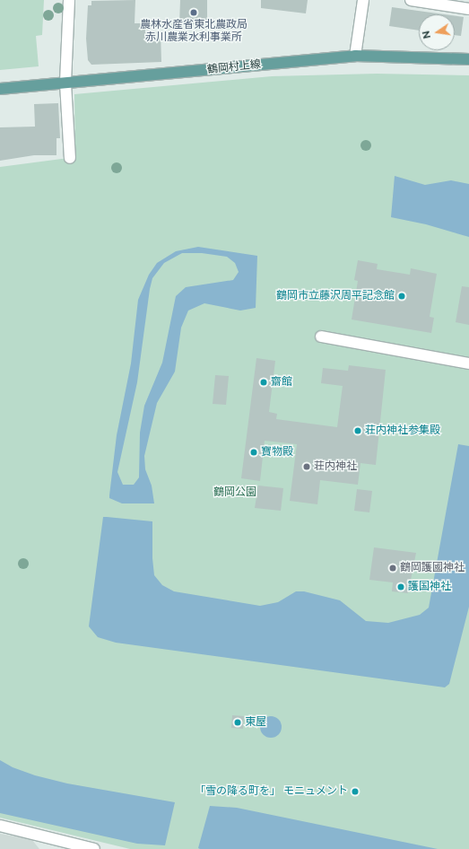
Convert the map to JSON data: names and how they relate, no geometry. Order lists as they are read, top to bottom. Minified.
{"streets":{"main road":["鶴岡村上線"]},"parks":["鶴岡公園"],"places":["農林水産省東北農政局 赤川農業水利事業所","鶴岡市立藤沢周平記念館","齋館","荘内神社参集殿","寶物殿","荘内神社","鶴岡護國神社","護国神社","東屋","「雪の降る町を」 モニュメント"],"north":"left"}
